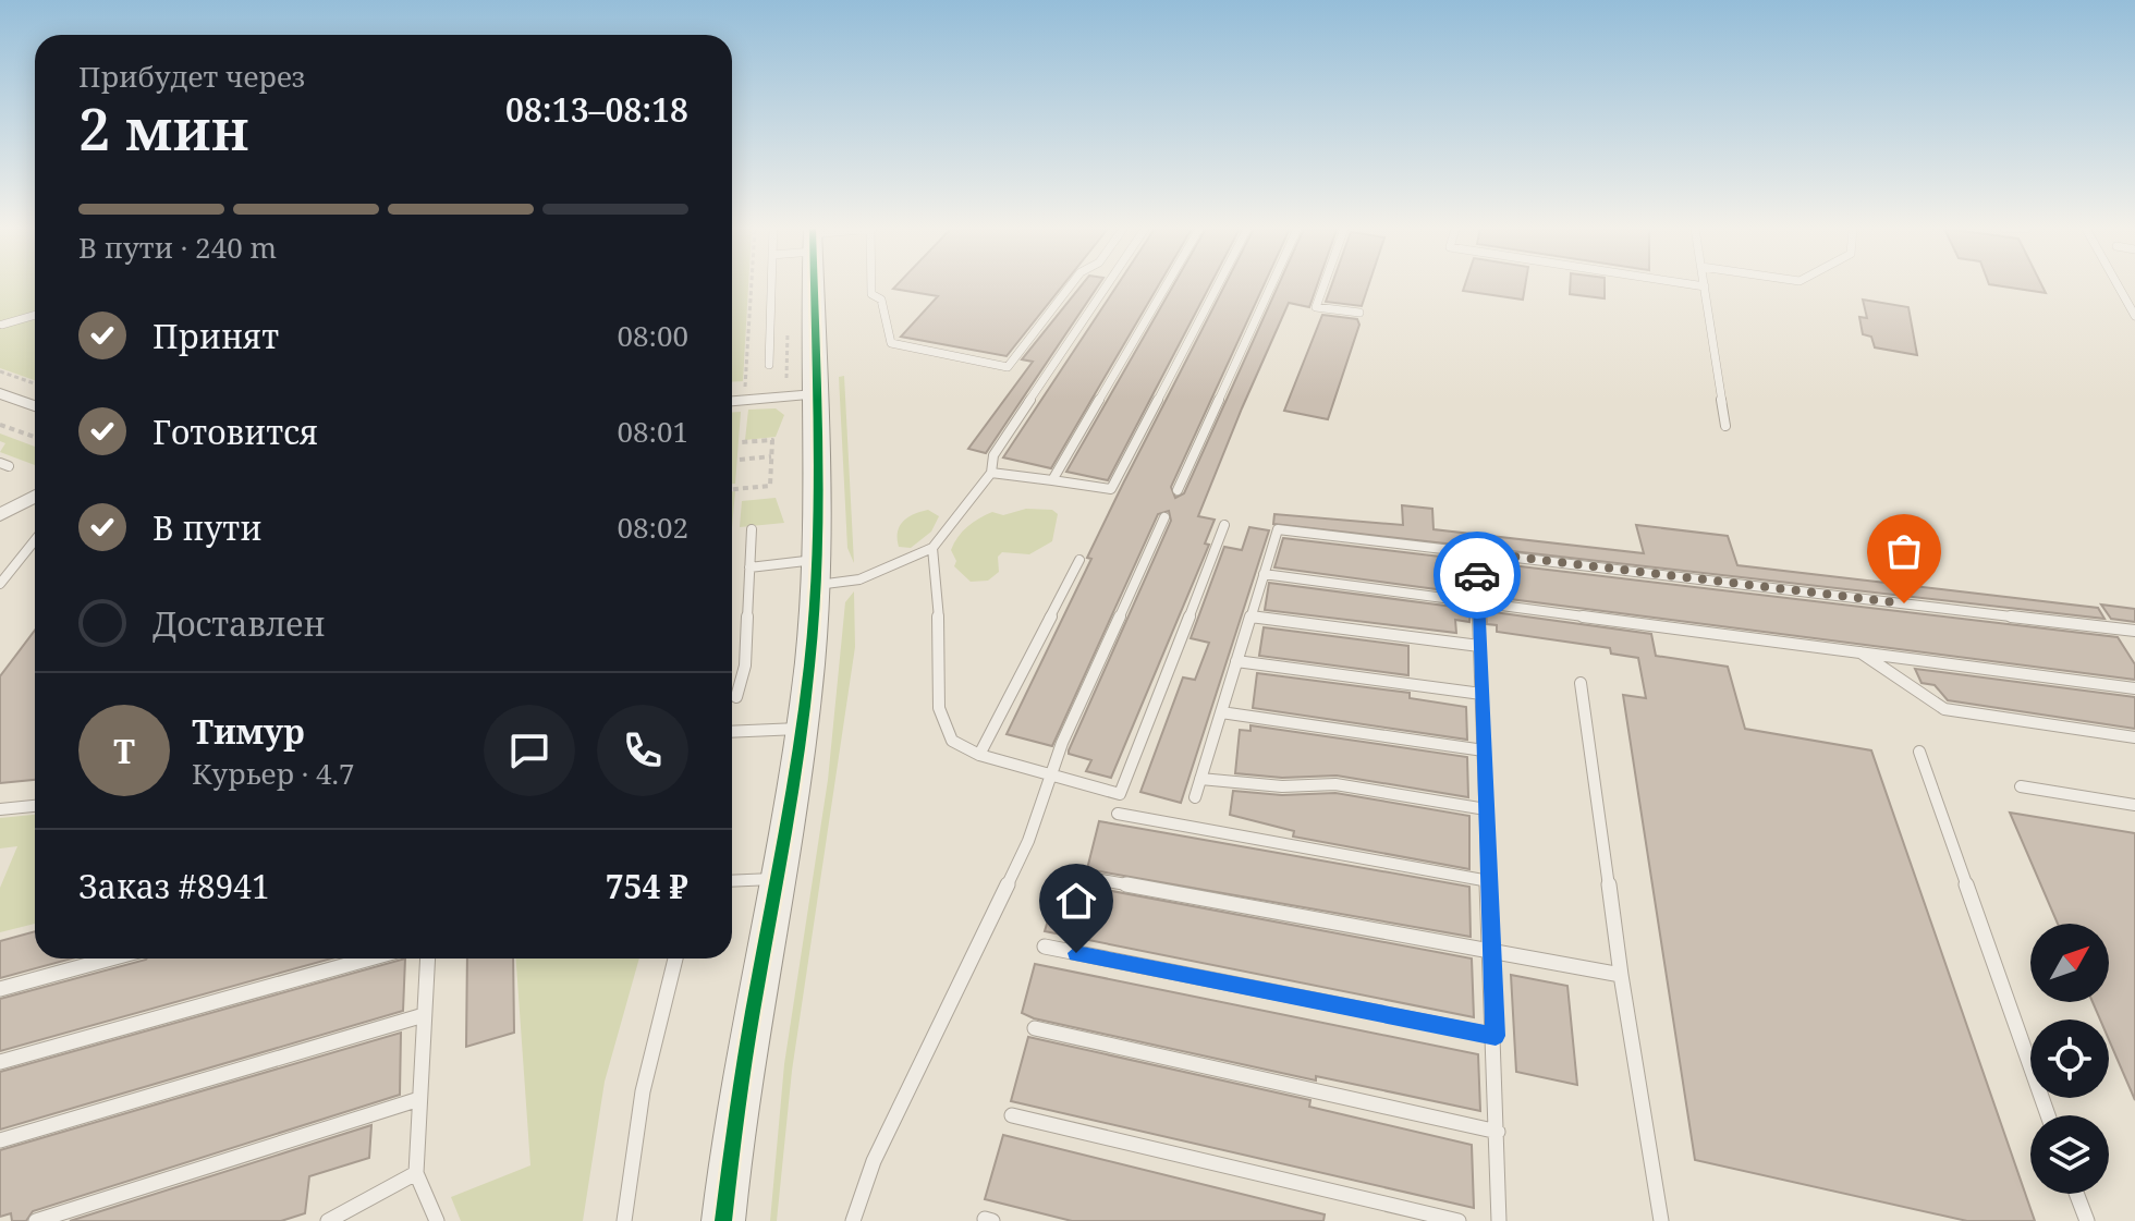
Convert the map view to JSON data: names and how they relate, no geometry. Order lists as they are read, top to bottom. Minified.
{"north":"top right","page":{"heading":["2 мин","Прибудет через","08:13–08:18"],"panel":["Тимур","Курьер · 4.7","Заказ #8941","754 ₽"],"bar":"В пути · 240 m","list":[["Принят","08:00"],["Готовится","08:01"],["В пути","08:02"],"Доставлен"],"round":"Т"}}
